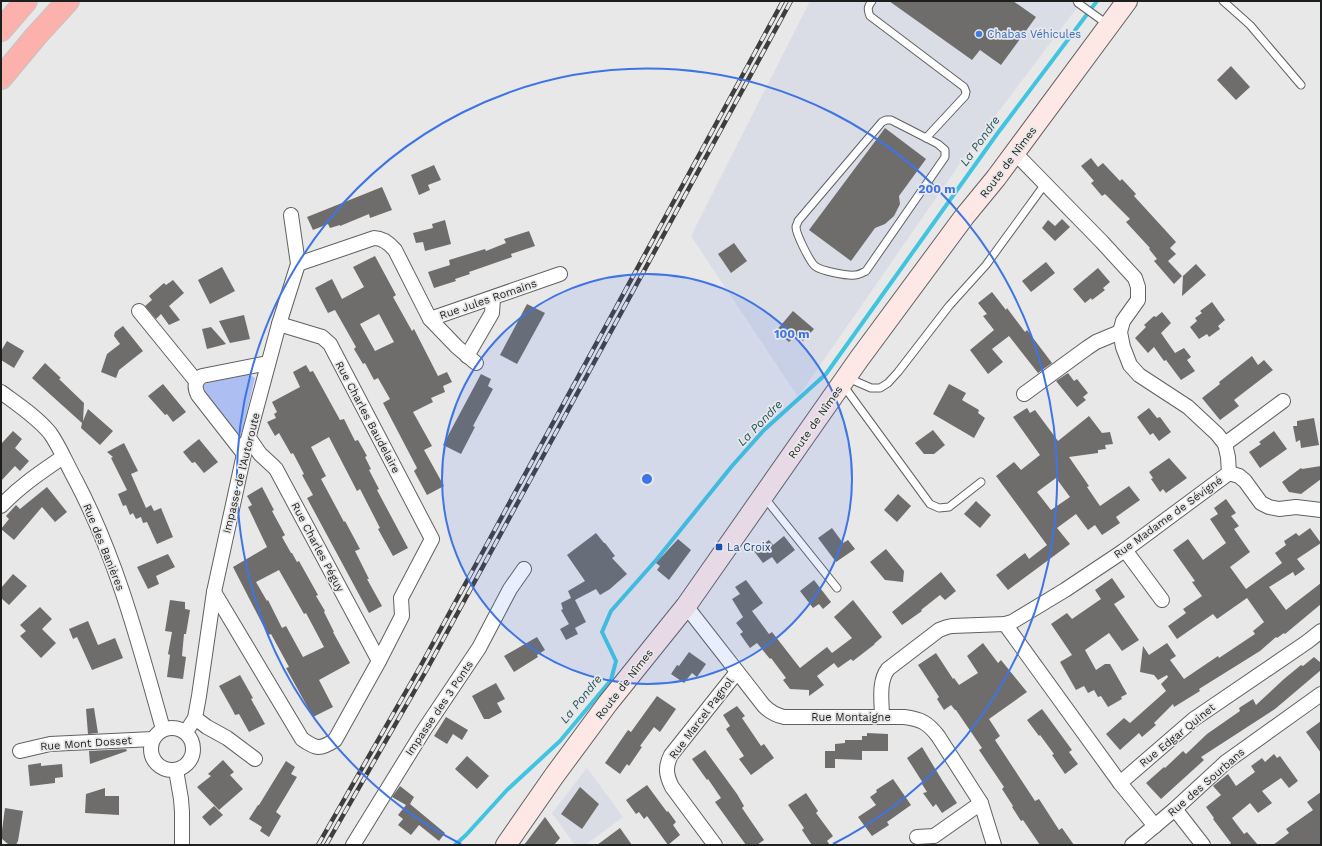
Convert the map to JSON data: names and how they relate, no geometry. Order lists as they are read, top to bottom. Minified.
{"streets":{"street":["Route de Nîmes","Rue Jules Romains","Rue Charles Baudelaire","Impasse de l'Autoroute","Rue Madame de Sévigné","Rue des Banières","Rue Charles Péguy","Impasse des 3 Ponts","Rue Montaigne","Rue Marcel Pagnol","Rue Edgar Quinet","Rue Mont Dosset","Rue des Sourbans"]},"crossings":[["Route de Nîmes","Rue Montaigne"],["Rue Jules Romains","Impasse de l'Autoroute"],["Rue Charles Baudelaire","Impasse de l'Autoroute"],["Rue Charles Baudelaire","Rue Charles Péguy"],["Impasse de l'Autoroute","Rue des Banières"],["Impasse de l'Autoroute","Rue Charles Péguy"],["Impasse de l'Autoroute","Rue Mont Dosset"],["Rue Madame de Sévigné","Rue Montaigne"],["Rue des Banières","Rue Mont Dosset"],["Rue Montaigne","Rue Marcel Pagnol"]],"water":["La Pondre"],"places":{"other":["Chabas Véhicules"],"transit":["La Croix"]},"rings":["200 m","100 m"]}
